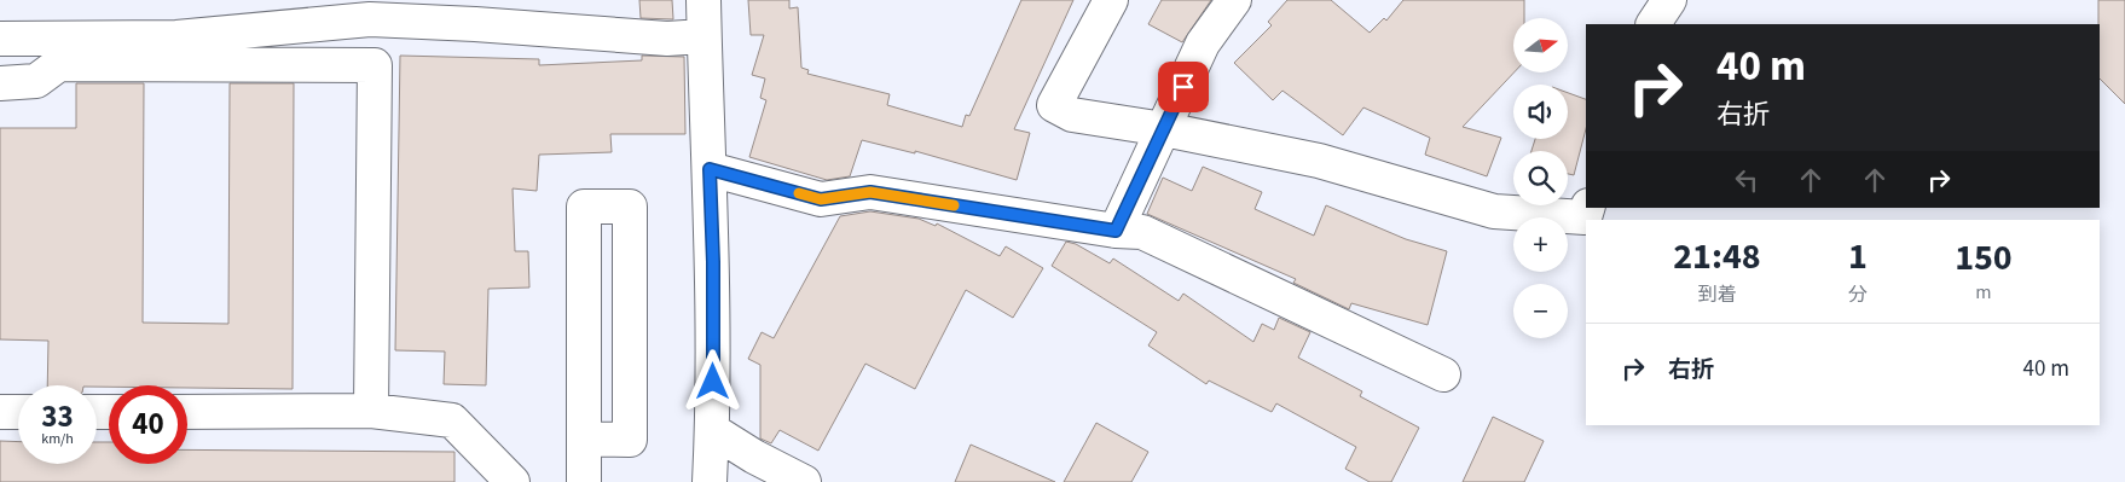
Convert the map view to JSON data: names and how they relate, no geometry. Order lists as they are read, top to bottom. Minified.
{"north":"right","page":{"map_buttons":["+","−"],"turn":["40 m","右折"],"eta":["21:48","到着","1","分","150","m"],"list":[{"name":"右折","value":"40 m"}],"speed":"33 km/h","limit":"40"}}
